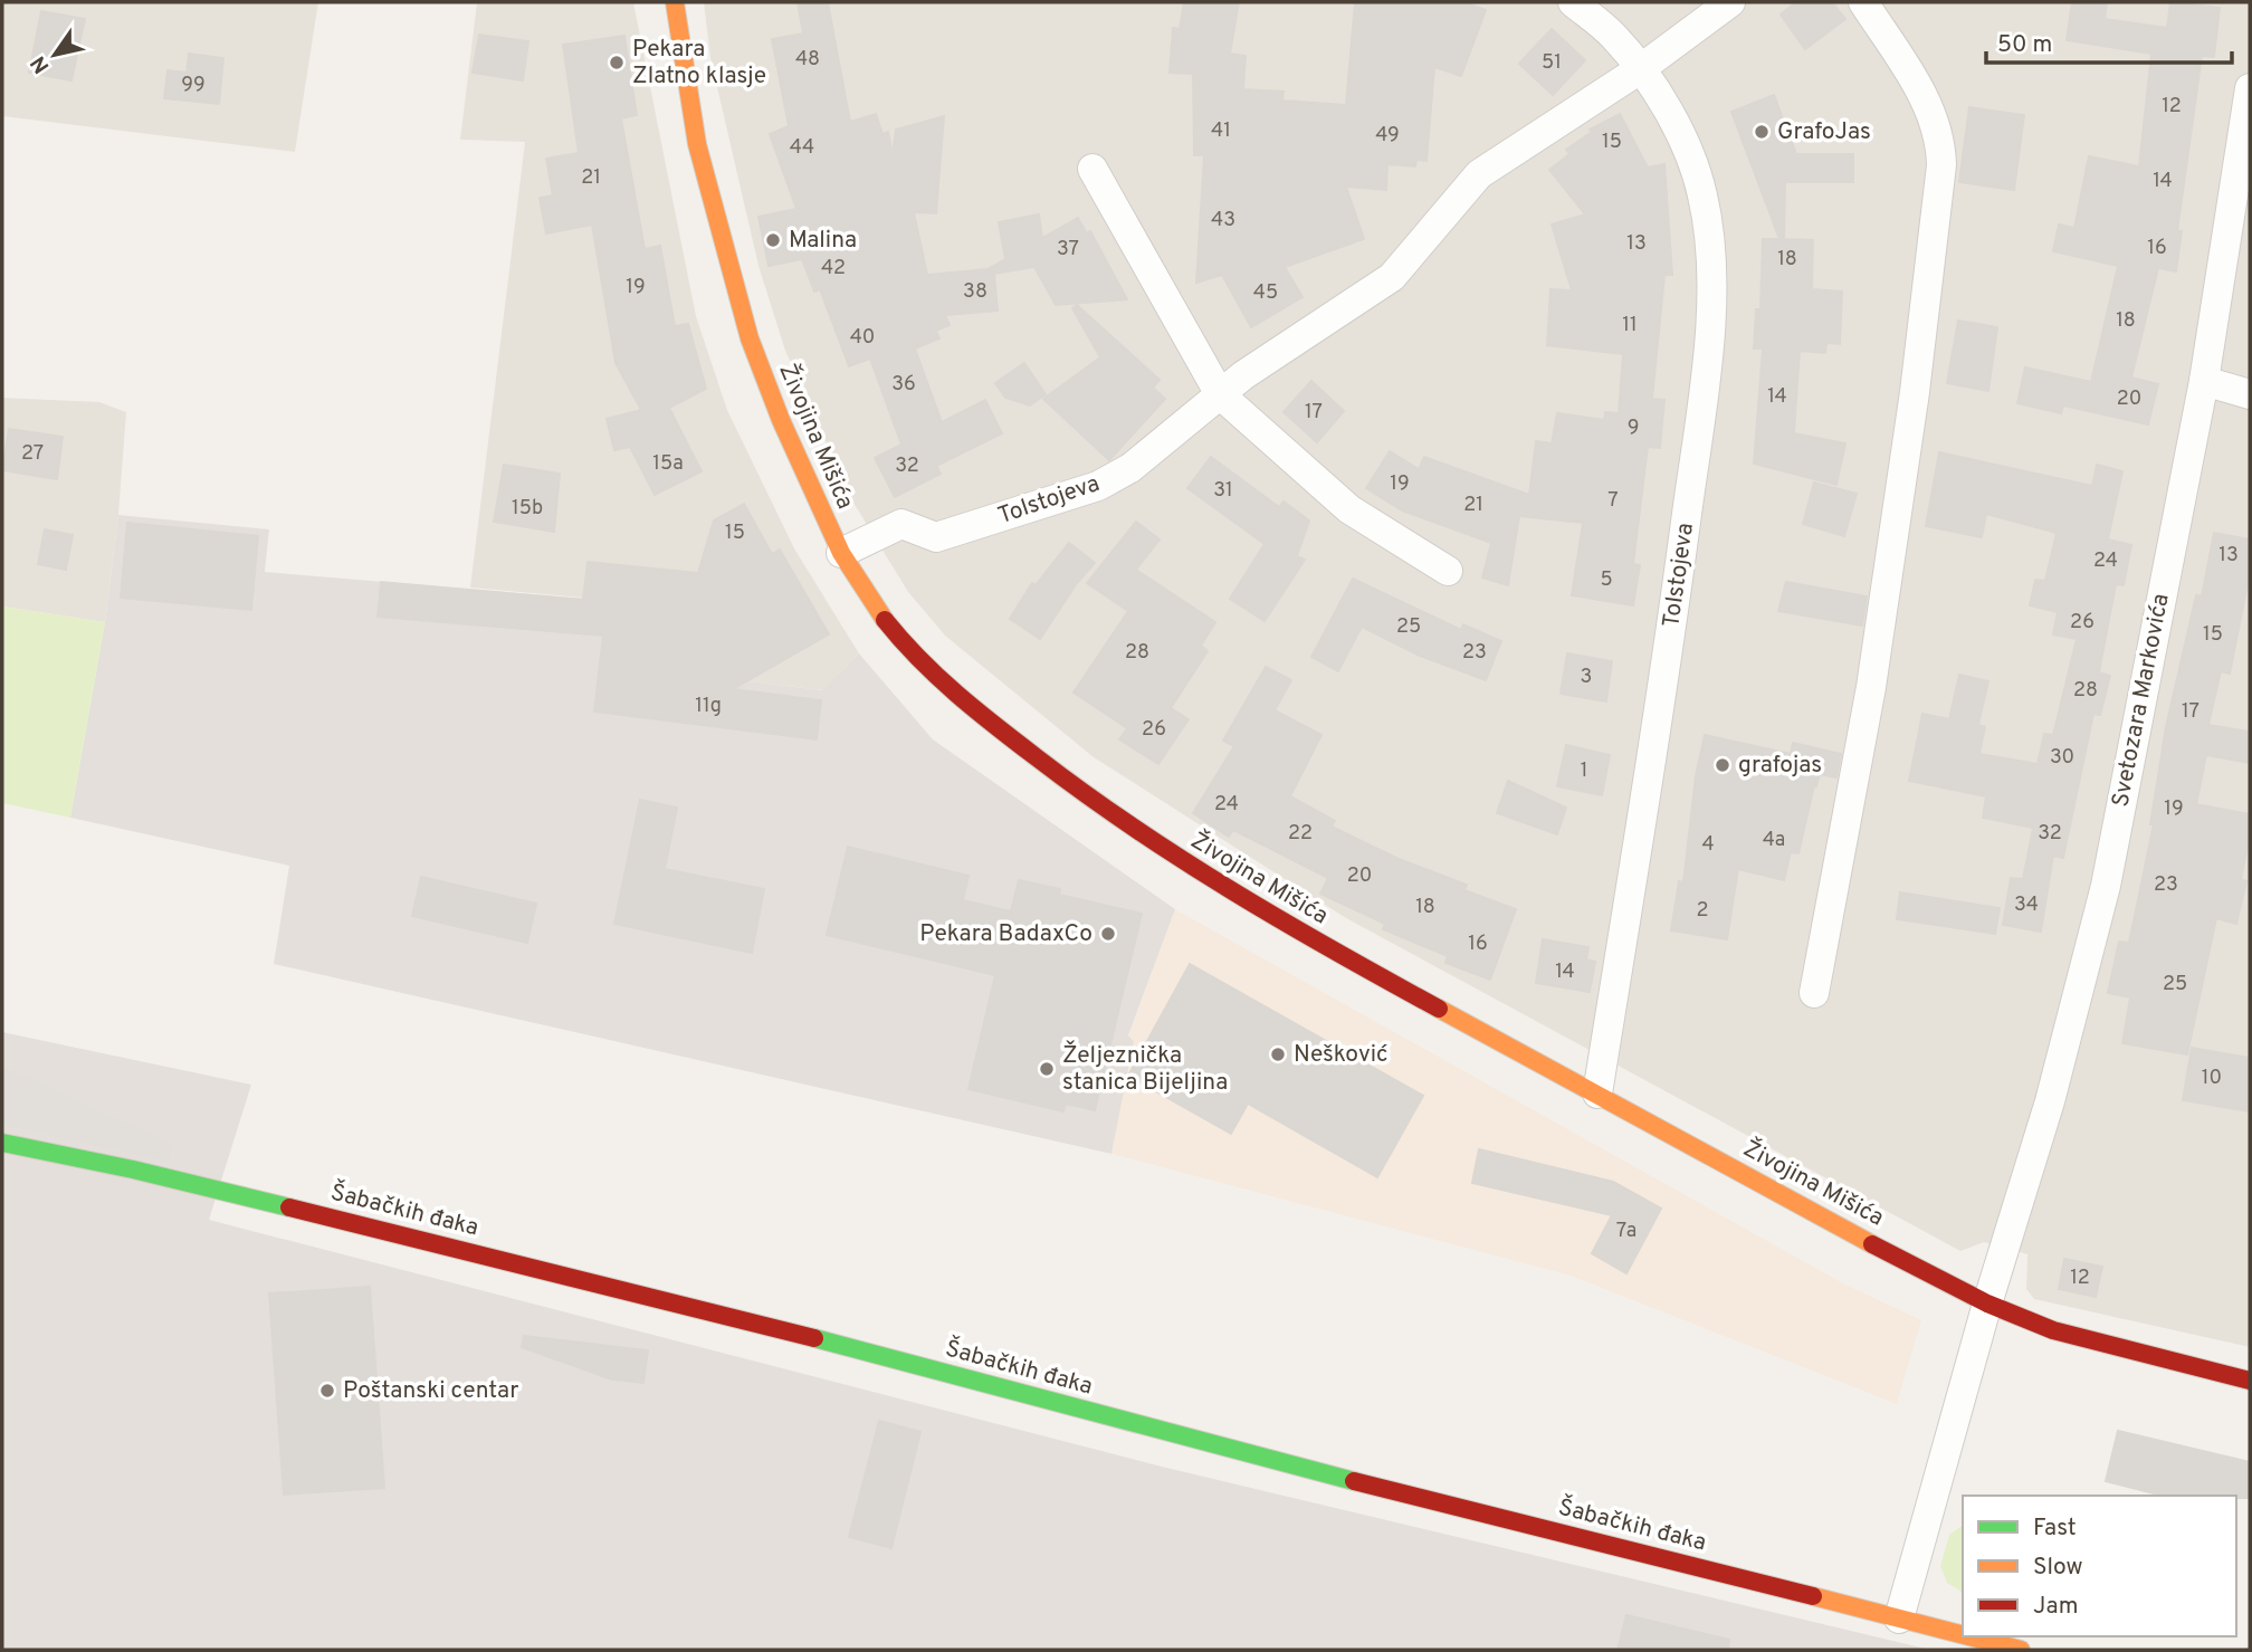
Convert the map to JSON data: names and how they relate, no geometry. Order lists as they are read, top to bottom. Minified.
{"streets":{"main road":["Živojina Mišića","Šabačkih đaka"],"street":["Tolstojeva","Svetozara Markovića"]},"crossings":[["Živojina Mišića","Tolstojeva"],["Živojina Mišića","Svetozara Markovića"],["Svetozara Markovića","Šabačkih đaka"]],"places":["Pekara Zlatno klasje","GrafoJas","Malina","grafojas","Pekara BadaxCo","Nešković","Željeznička stanica Bijeljina","Poštanski centar"],"house_numbers":["48","51","99","12","41","49","15","44","21","14","43","13","16","37","18","42","19","38","45","18","11","40","36","14","20","17","9","27","15a","32","19","31","7","21","15b","15","13","24","5","26","25","15","28","23","3","28","11g","17","26","30","1","24","19","22","32","4a","4","20","23","34","18","2","16","14","25","10","7a","12"],"legend":["Fast","Slow","Jam"],"scale_bar":"50 m","north":"bottom left"}
